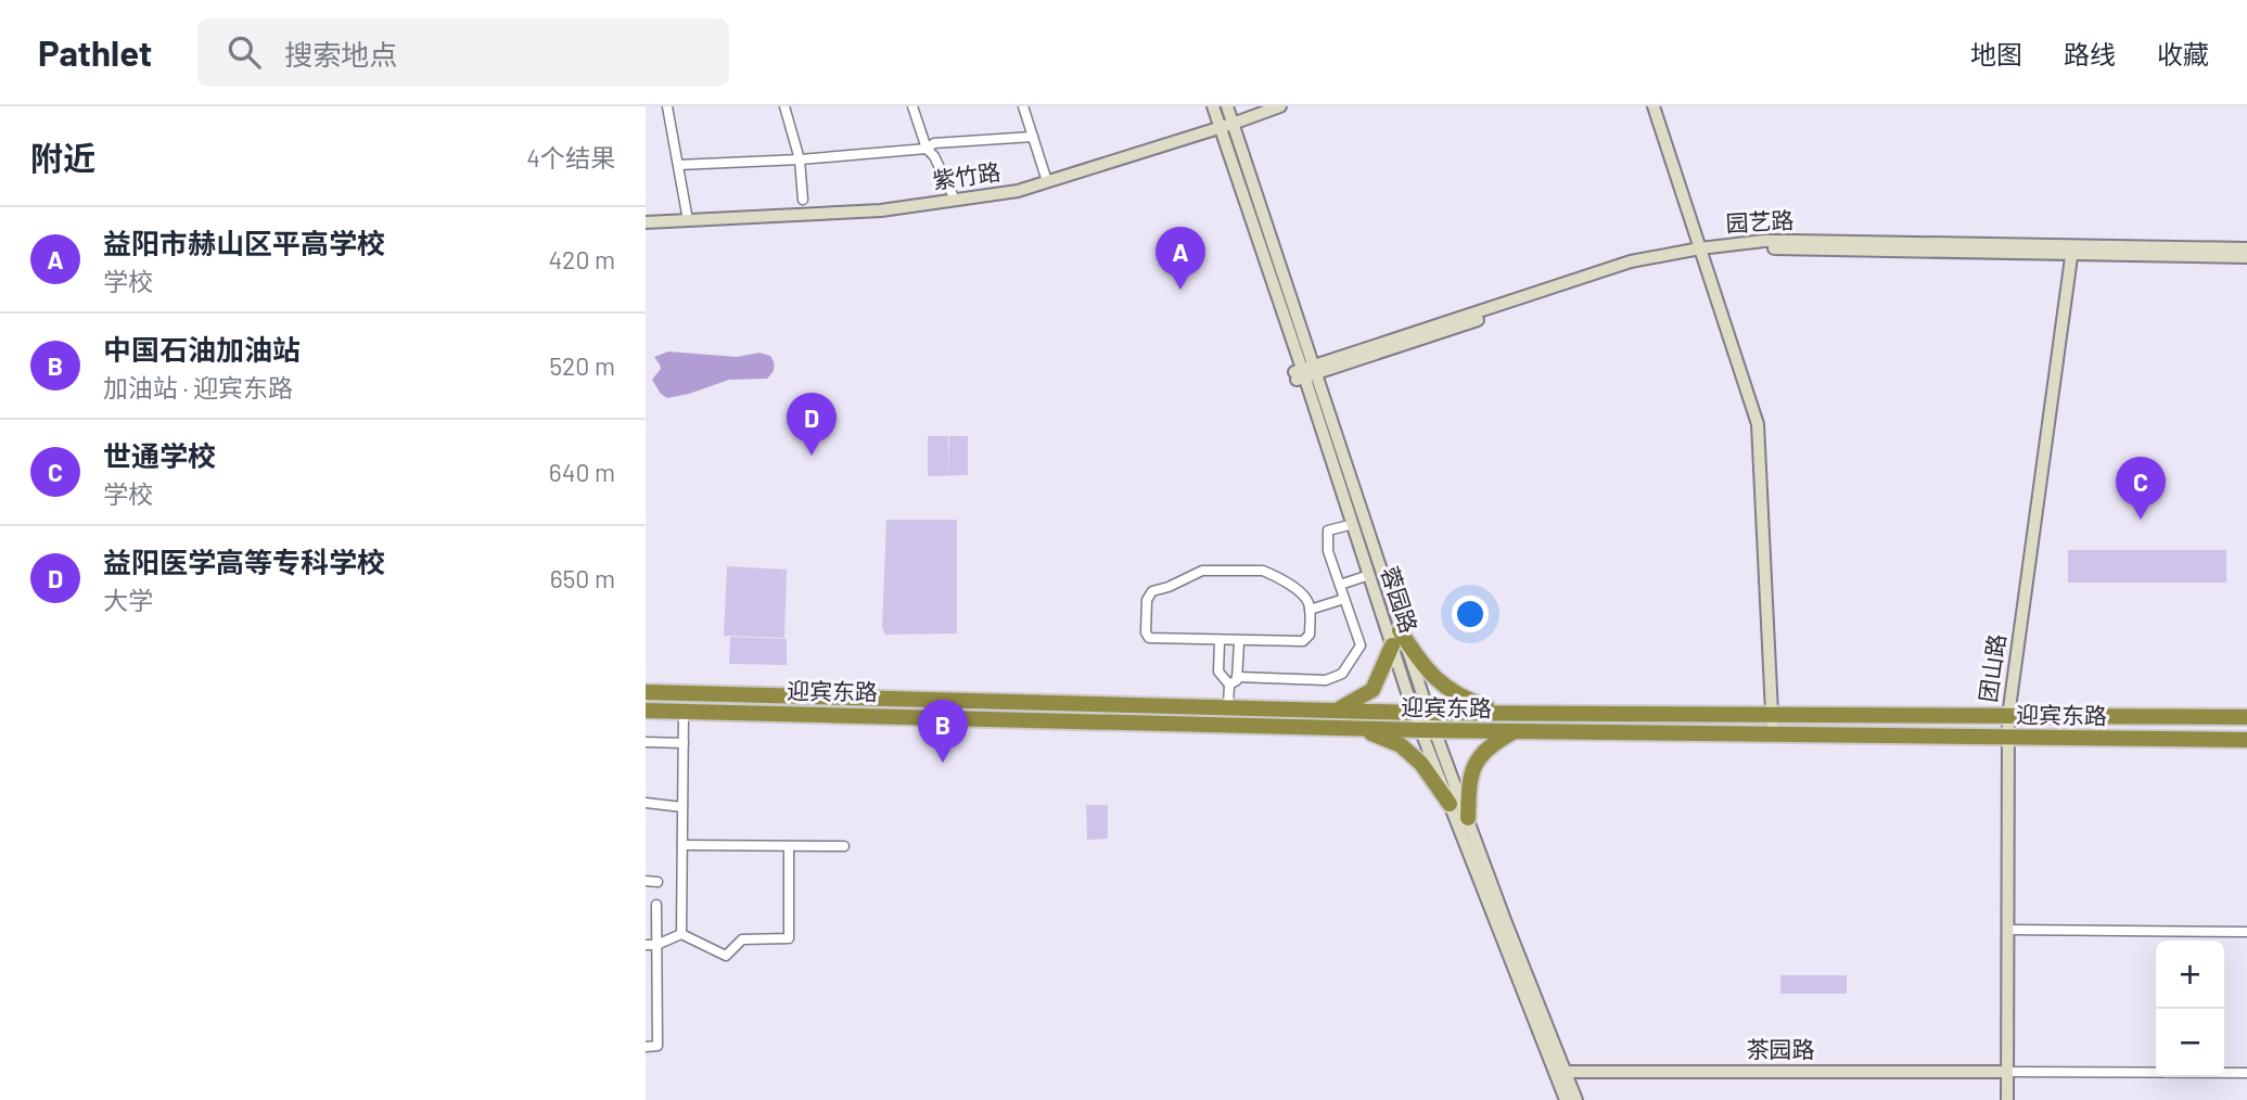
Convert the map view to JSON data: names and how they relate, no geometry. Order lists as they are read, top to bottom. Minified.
{"streets":{"highway":["迎宾东路"],"street":["紫竹路","园艺路","蓉园路","团山路","茶园路"]},"crossings":[["紫竹路","蓉园路"],["园艺路","蓉园路"],["园艺路","团山路"],["蓉园路","迎宾东路"],["蓉园路","茶园路"],["团山路","迎宾东路"],["团山路","茶园路"]],"page":{"header":"Pathlet","search":"搜索地点","nav":["地图","路线","收藏"],"heading":["附近","4个结果"],"list":[{"mark":"A","name":"益阳市赫山区平高学校","note":"学校","value":"420 m"},{"mark":"B","name":"中国石油加油站","note":"加油站 · 迎宾东路","value":"520 m"},{"mark":"C","name":"世通学校","note":"学校","value":"640 m"},{"mark":"D","name":"益阳医学高等专科学校","note":"大学","value":"650 m"}],"pins":["A","D","C","B"],"map_buttons":["+","−"]}}
